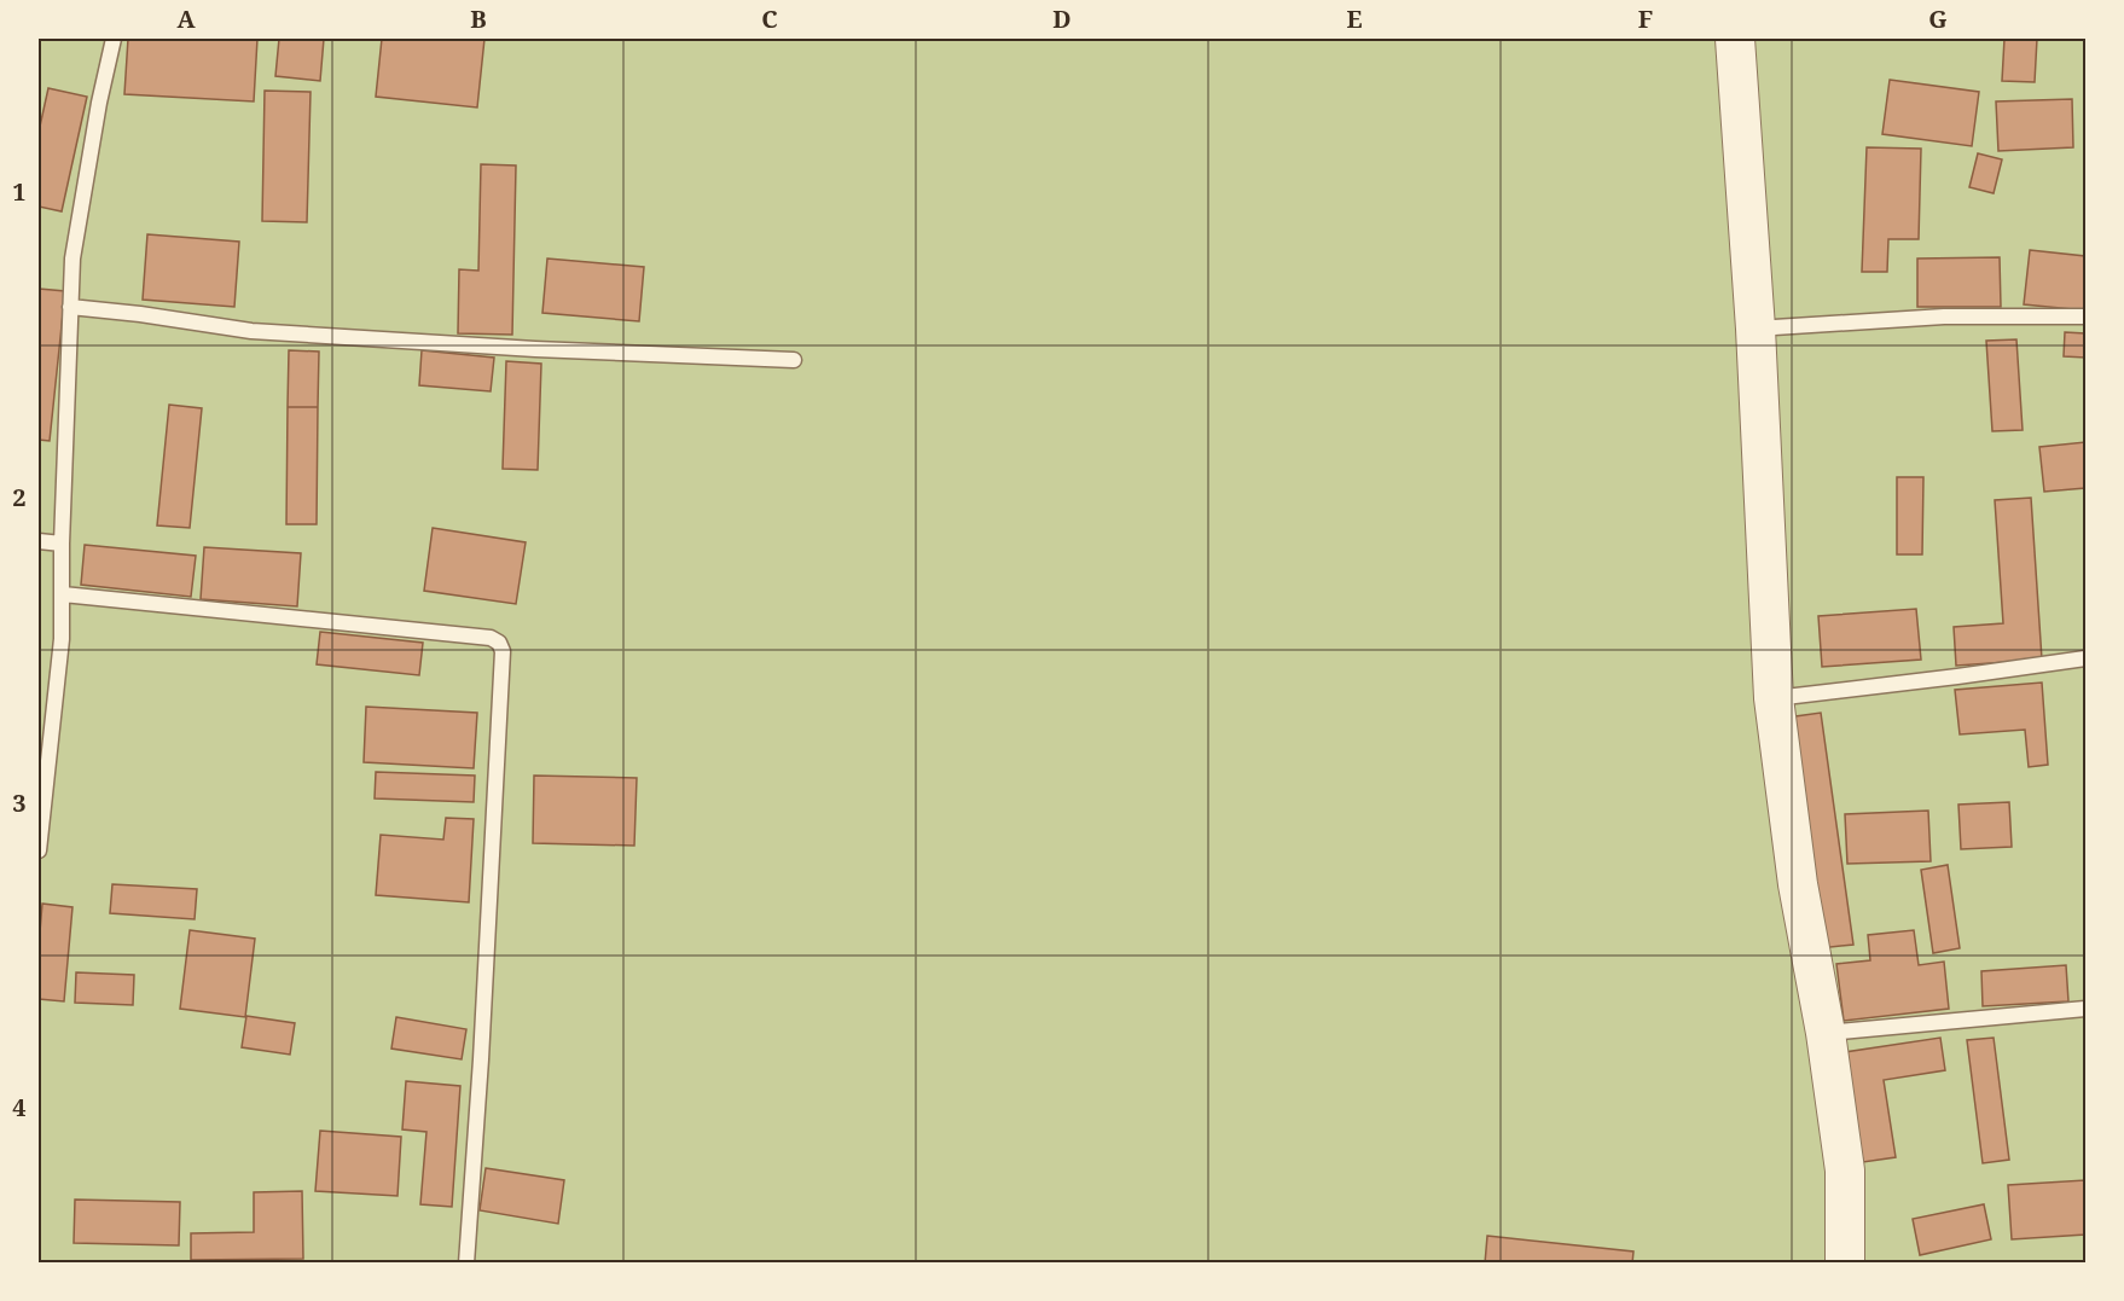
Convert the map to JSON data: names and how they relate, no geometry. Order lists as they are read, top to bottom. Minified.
{"grid":{"columns":["A","B","C","D","E","F","G"],"rows":["1","2","3","4"]}}
